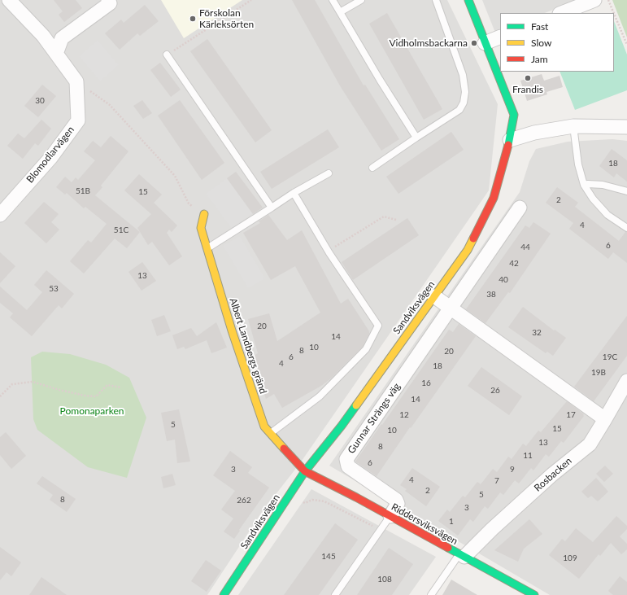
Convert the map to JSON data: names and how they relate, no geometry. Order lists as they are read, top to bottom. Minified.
{"streets":{"street":["Blomodlarvägen","Sandviksvägen","Albert Landbergs gränd","Gunnar Strängs väg","Rosbacken","Riddersviksvägen"]},"crossings":[["Sandviksvägen","Albert Landbergs gränd"],["Sandviksvägen","Riddersviksvägen"],["Albert Landbergs gränd","Riddersviksvägen"],["Gunnar Strängs väg","Riddersviksvägen"],["Rosbacken","Riddersviksvägen"]],"parks":["Pomonaparken"],"places":["Förskolan Kärleksörten","Vidholmsbackarna","Frandis"],"house_numbers":["30","18","51B","15","2","4","51C","6","44","42","13","40","53","38","20","32","14","10","8","20","6","19C","4","18","19B","16","26","14","12","17","5","15","10","13","8","11","6","3","9","4","7","2","5","8","262","3","1","145","109","108"],"legend":["Fast","Slow","Jam"]}
